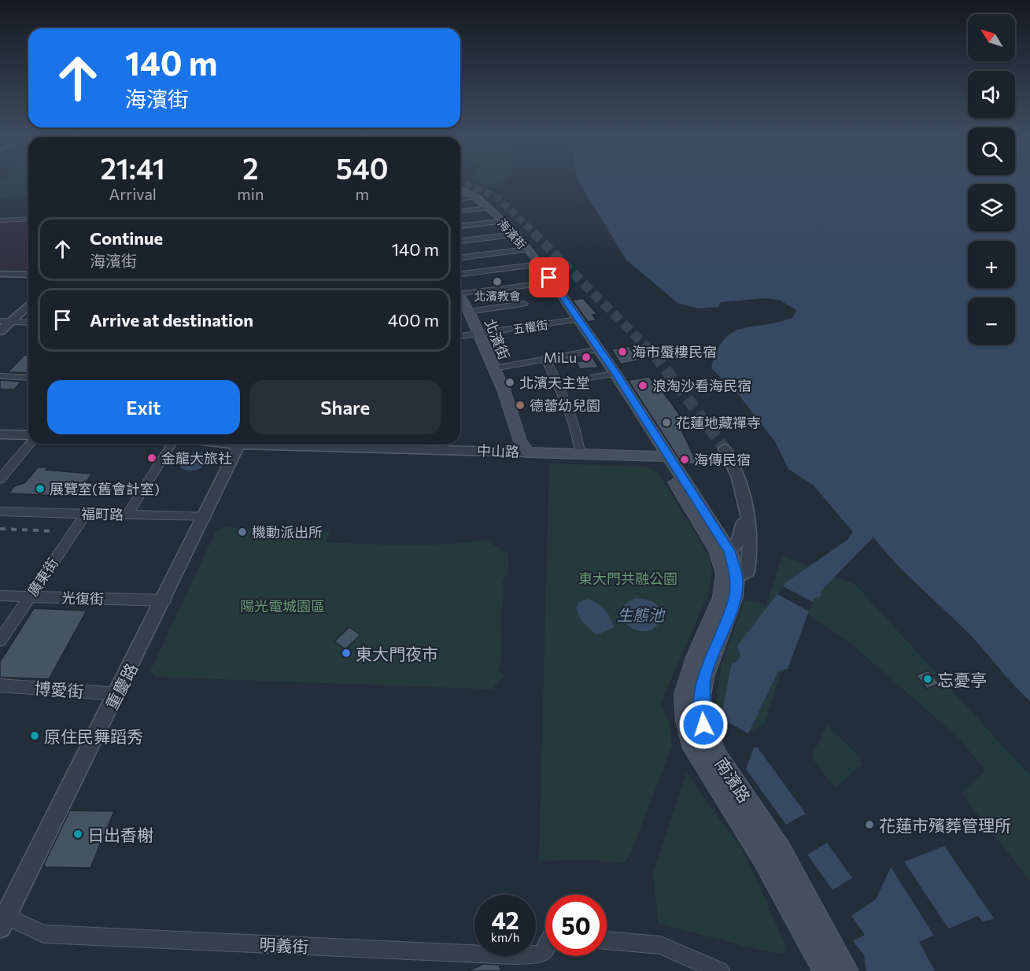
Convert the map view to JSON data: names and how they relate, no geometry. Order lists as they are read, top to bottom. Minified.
{"streets":{"main road":["海濱街","北濱街","中山路","南濱路"],"street":["五權街","福町路","廣東街","光復街","重慶路","博愛街","明義街"]},"crossings":[["海濱街","五權街"],["海濱街","中山路"],["海濱街","南濱路"],["五權街","北濱街"],["北濱街","中山路"],["福町路","廣東街"],["福町路","重慶路"],["廣東街","光復街"],["光復街","重慶路"],["重慶路","博愛街"],["重慶路","明義街"]],"water":["生態池"],"parks":["東大門共融公園","陽光電城園區"],"places":["北濱教會","海市蜃樓民宿","MiLu","北濱天主堂","浪淘沙看海民宿","德蕾幼兒園","花蓮地藏禪寺","金龍大旅社","海傳民宿","展覽室(舊會計室)","機動派出所","東大門夜市","忘憂亭","原住民舞蹈秀","花蓮市殯葬管理所","日出香榭"],"north":"top left","page":{"map_buttons":["+","−"],"turn":["140 m","海濱街"],"eta":["21:41","Arrival","2","min","540","m"],"list":[{"name":"Continue","note":"海濱街","value":"140 m"},{"name":"Arrive at destination","value":"400 m"}],"buttons":["Exit","Share"],"speed":"42 km/h","limit":"50"}}
